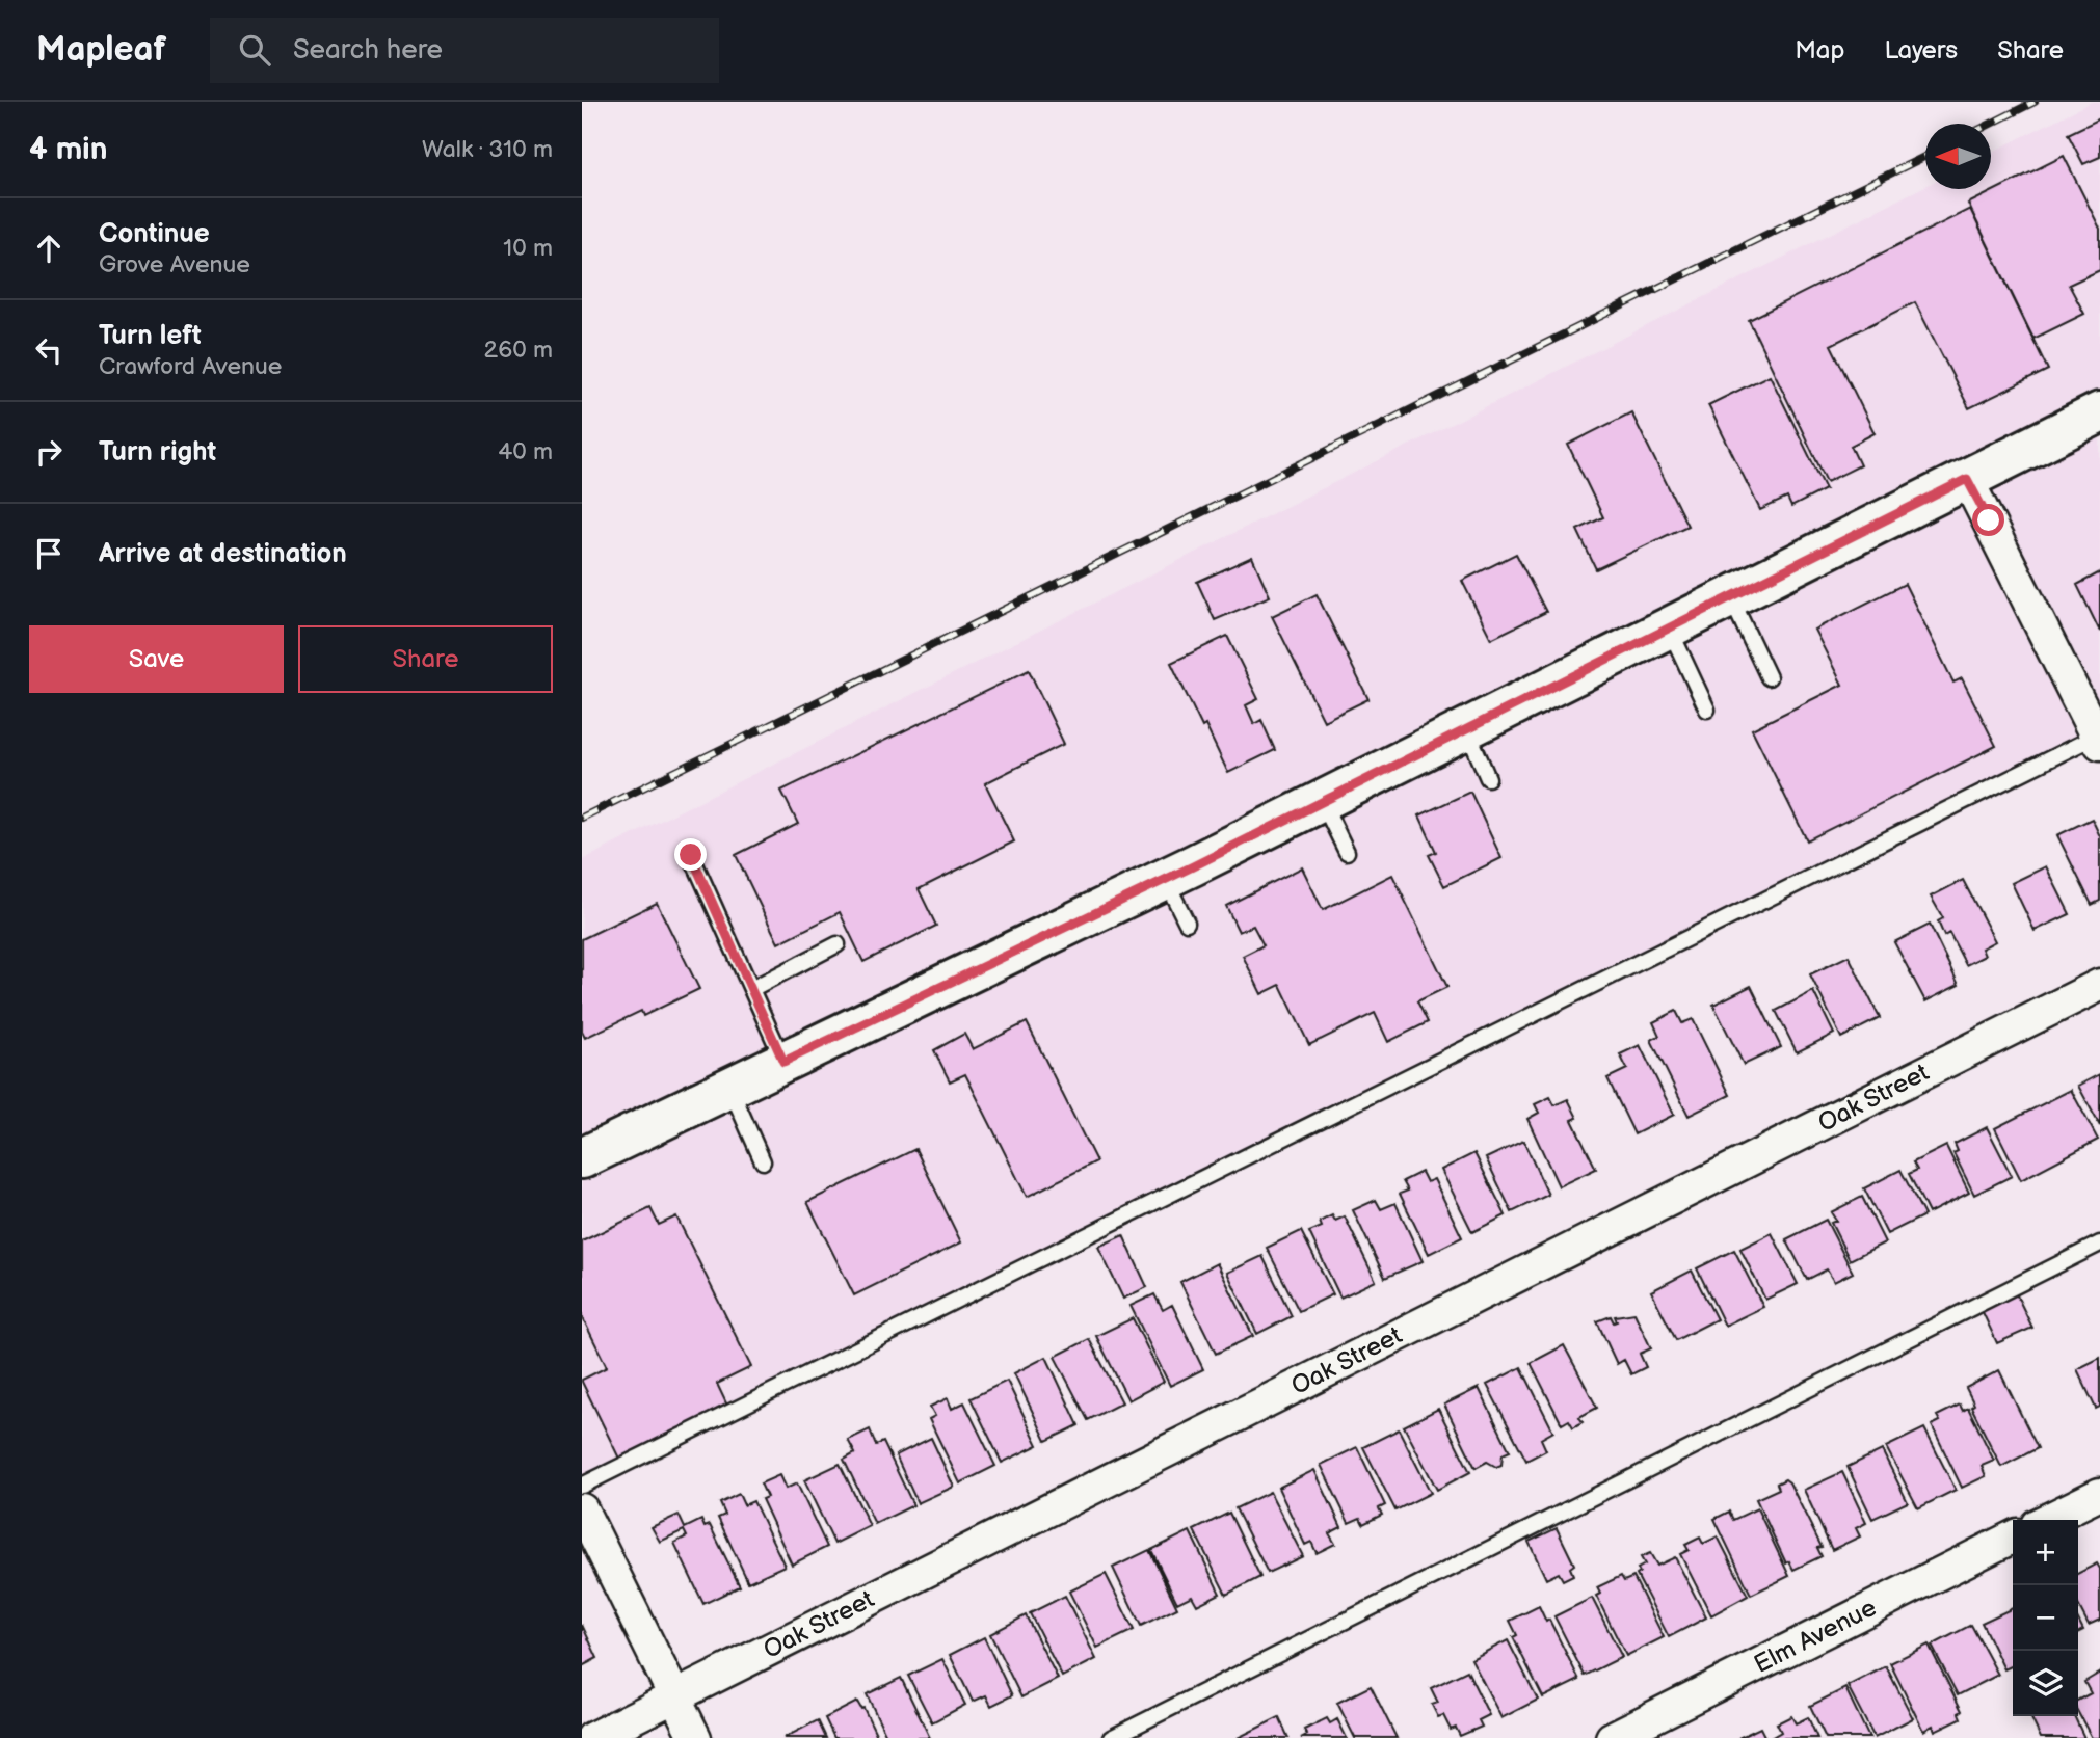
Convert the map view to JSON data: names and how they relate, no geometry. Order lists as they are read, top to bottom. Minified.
{"streets":{"street":["Oak Street","Elm Avenue"]},"north":"left","page":{"header":"Mapleaf","search":"Search here","nav":["Map","Layers","Share"],"heading":["4 min","Walk · 310 m"],"list":[["Continue","Grove Avenue","10 m"],["Turn left","Crawford Avenue","260 m"],["Turn right","40 m"],"Arrive at destination"],"buttons":["Save","Share"],"map_buttons":["+","−"]}}
